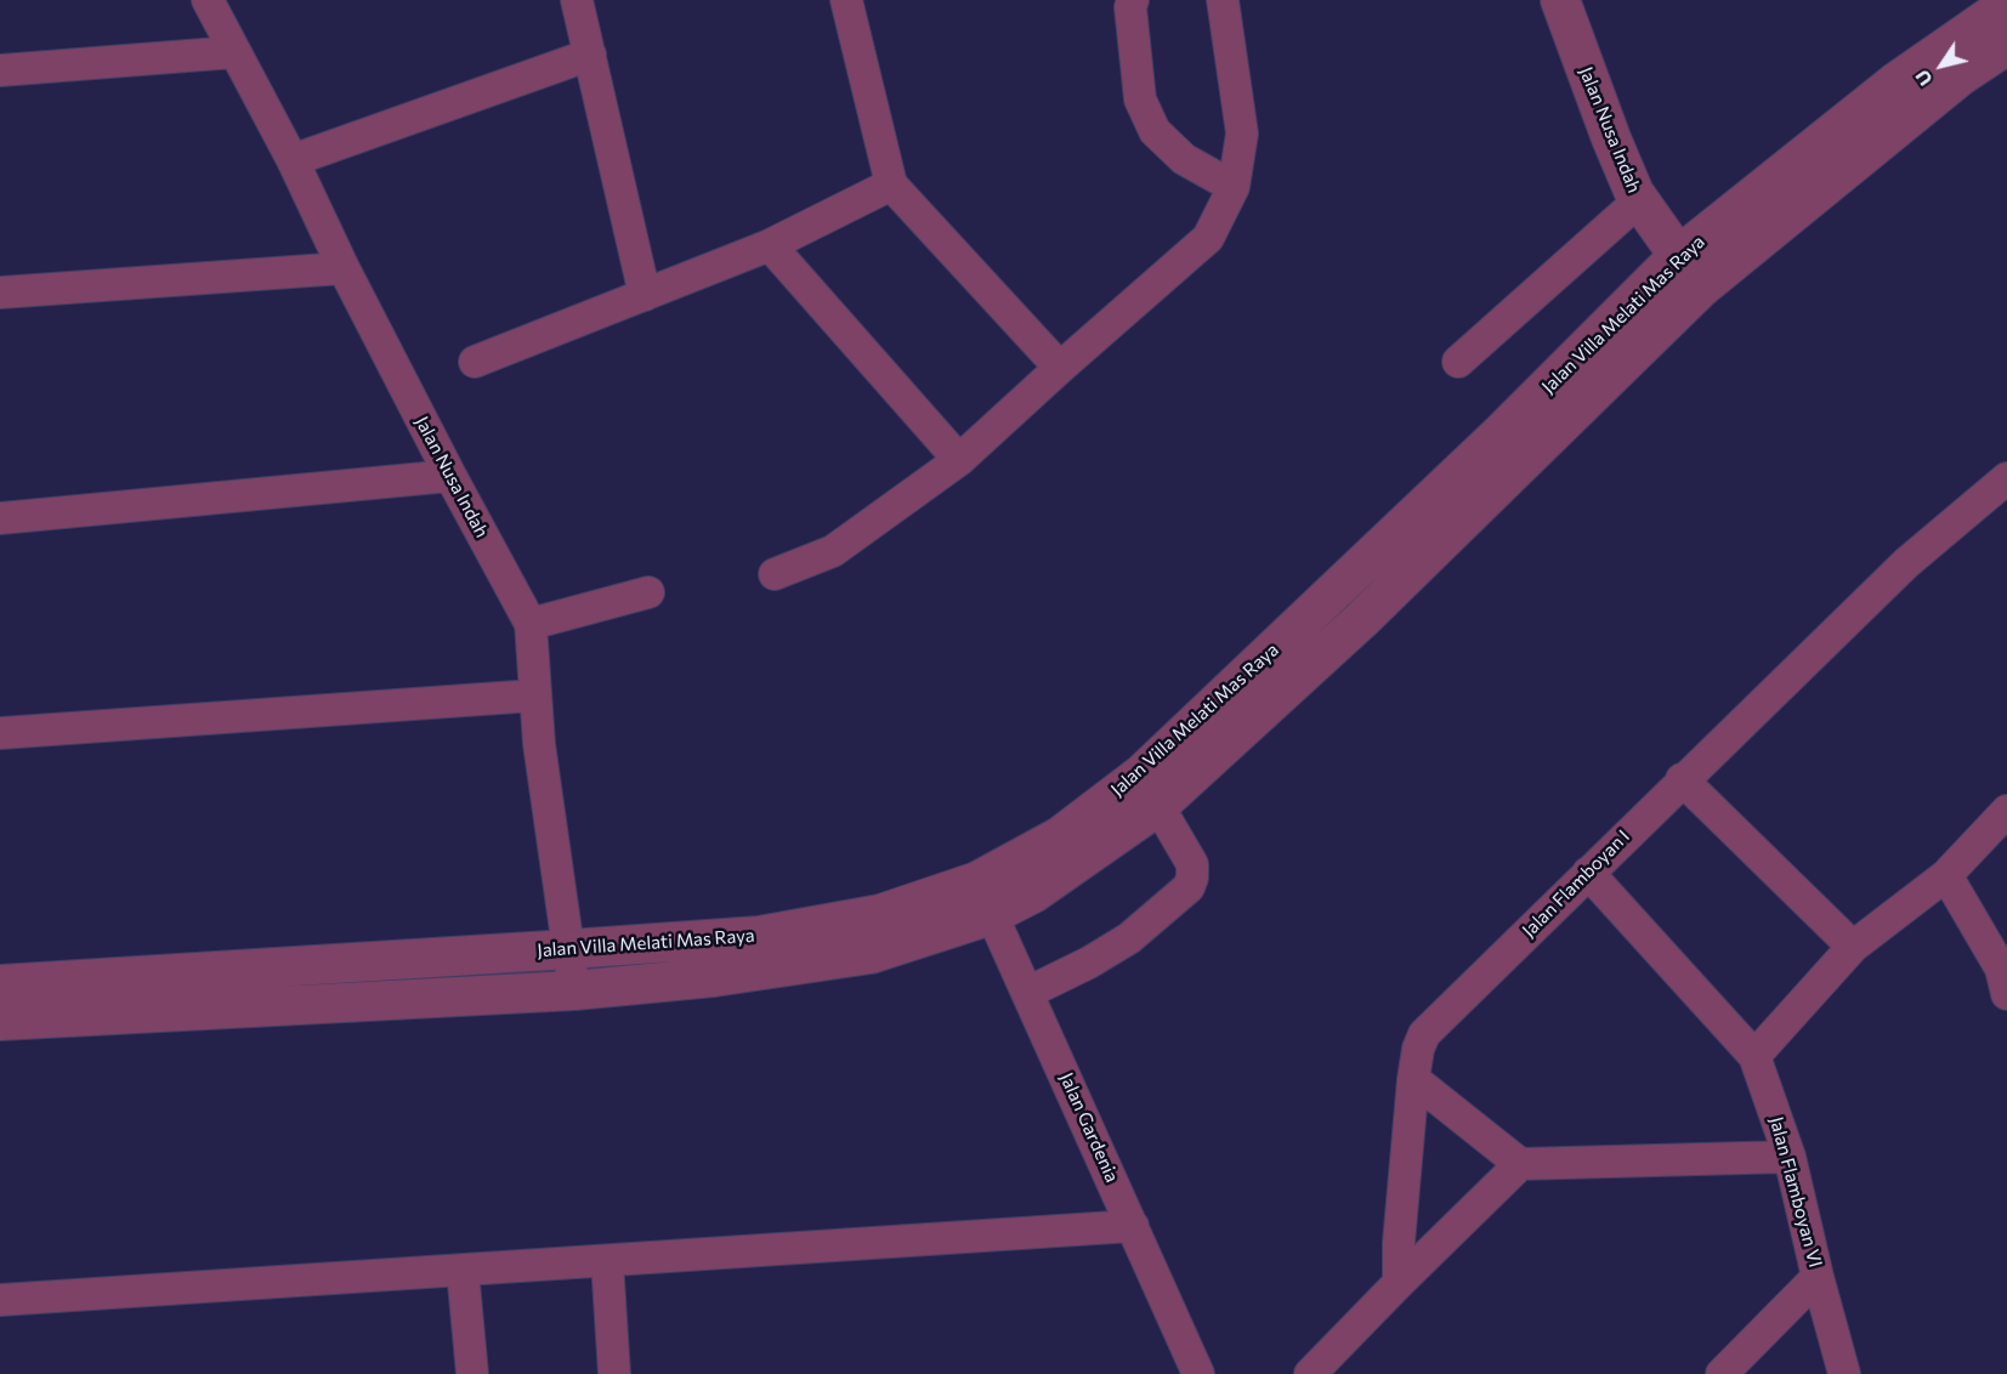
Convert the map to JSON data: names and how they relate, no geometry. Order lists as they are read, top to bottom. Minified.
{"streets":{"street":["Jalan Nusa Indah","Jalan Villa Melati Mas Raya","Jalan Flamboyan I","Jalan Gardenia","Jalan Flamboyan VI"]},"crossings":[["Jalan Nusa Indah","Jalan Villa Melati Mas Raya"],["Jalan Villa Melati Mas Raya","Jalan Gardenia"]],"north":"bottom left"}
